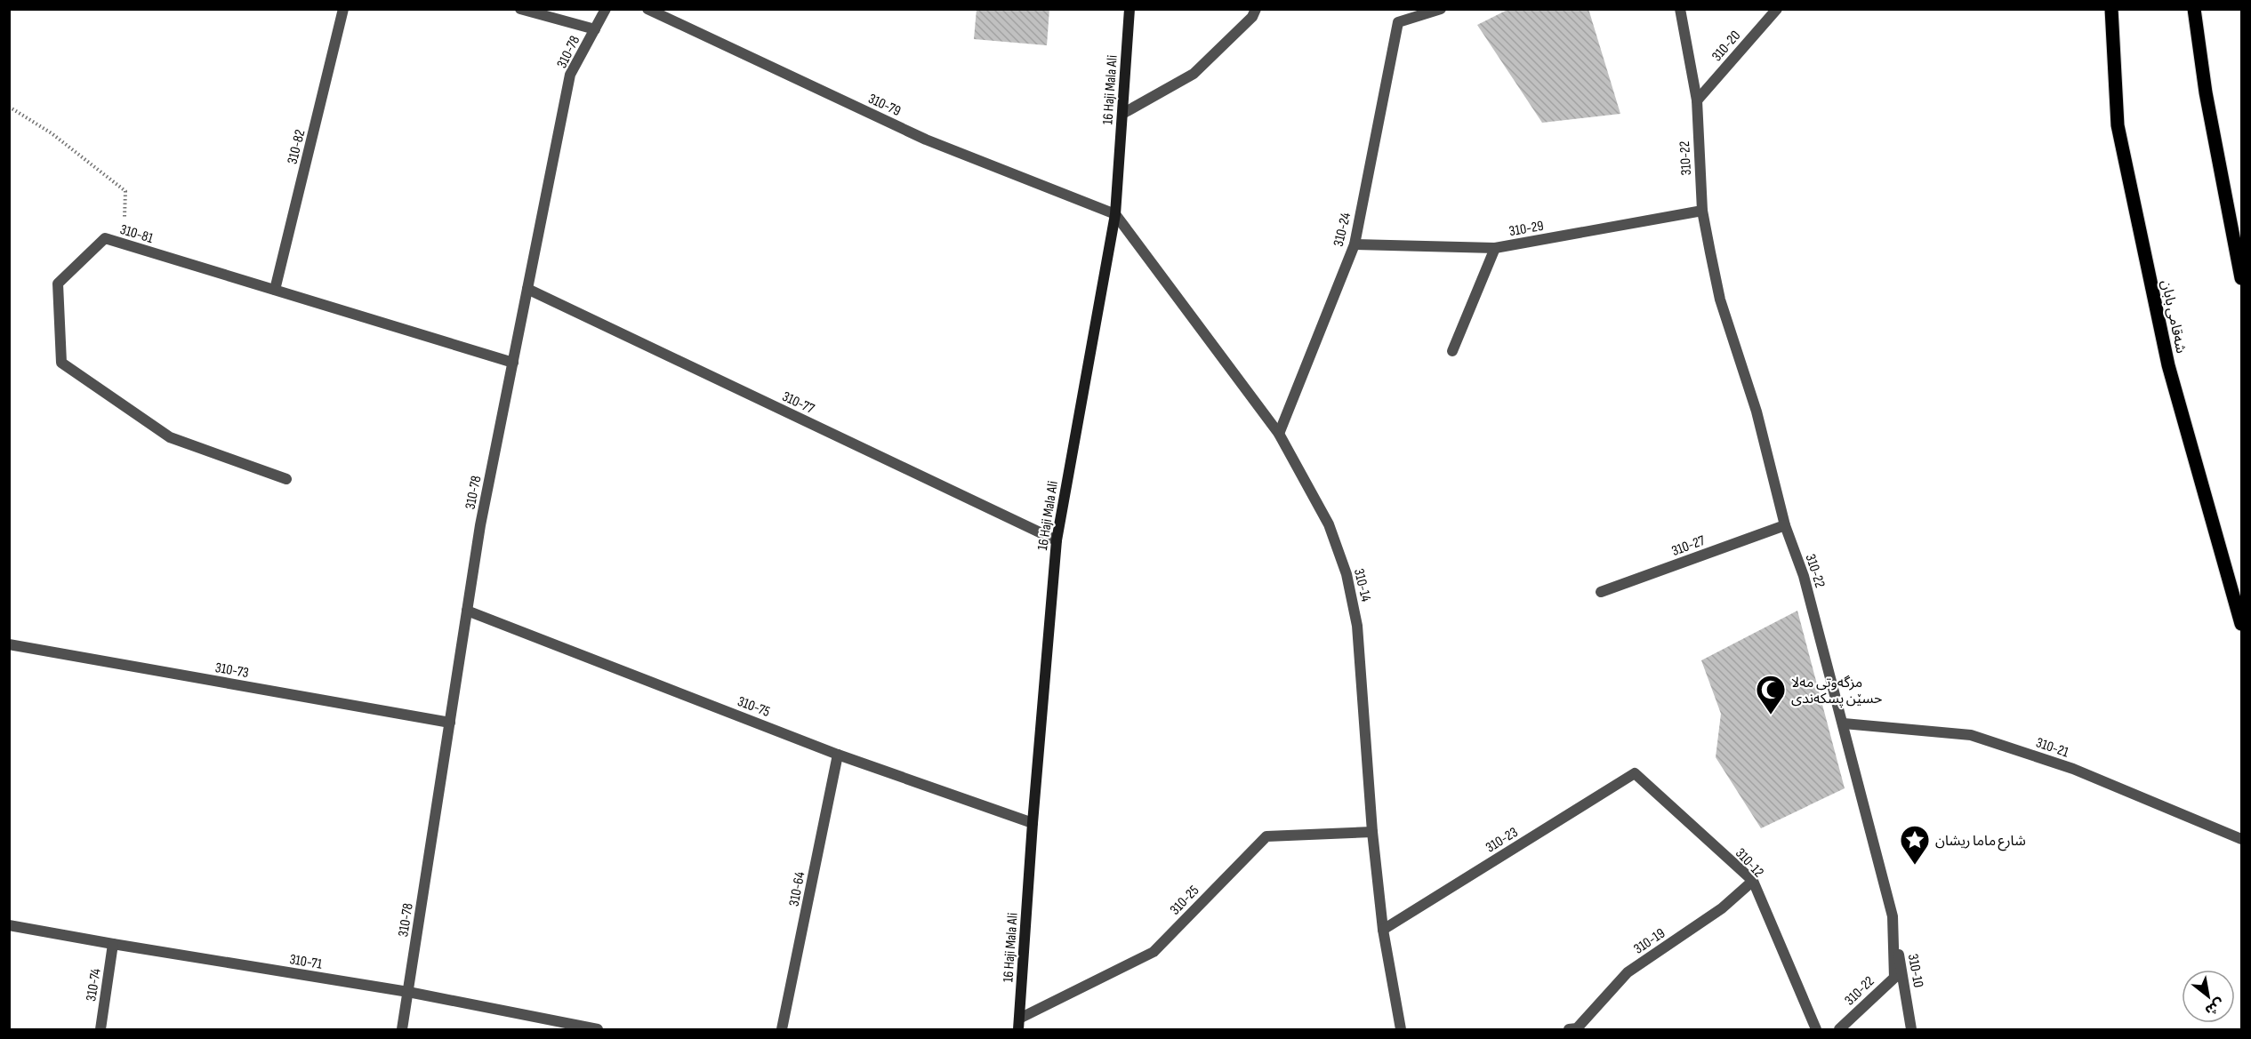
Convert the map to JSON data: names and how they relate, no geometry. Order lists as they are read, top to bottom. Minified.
{"streets":{"main road":["شەقامی بابان"],"street":["310-20","310-78","16 Haji Mala Ali","310-79","310-82","310-22","310-29","310-24","310-81","310-77","310-27","310-14","310-73","310-75","310-21","310-23","310-12","310-64","310-25","310-19","310-71","310-10","310-74"]},"crossings":[["310-20","310-22"],["310-78","310-81"],["310-78","310-77"],["310-78","310-73"],["310-78","310-75"],["310-78","310-71"],["16 Haji Mala Ali","310-79"],["16 Haji Mala Ali","310-77"],["16 Haji Mala Ali","310-14"],["16 Haji Mala Ali","310-75"],["16 Haji Mala Ali","310-25"],["310-79","310-14"],["310-82","310-81"],["310-22","310-29"],["310-22","310-27"],["310-22","310-21"],["310-22","310-10"],["310-29","310-24"],["310-24","310-14"],["310-14","310-23"],["310-14","310-25"],["310-75","310-64"],["310-23","310-12"],["310-12","310-19"],["310-71","310-74"]],"places":{"mosque":["مزگەوتی مەلا حسێن پسکەندی"],"place":["شارع ماما ريشان"]},"north":"bottom right"}
